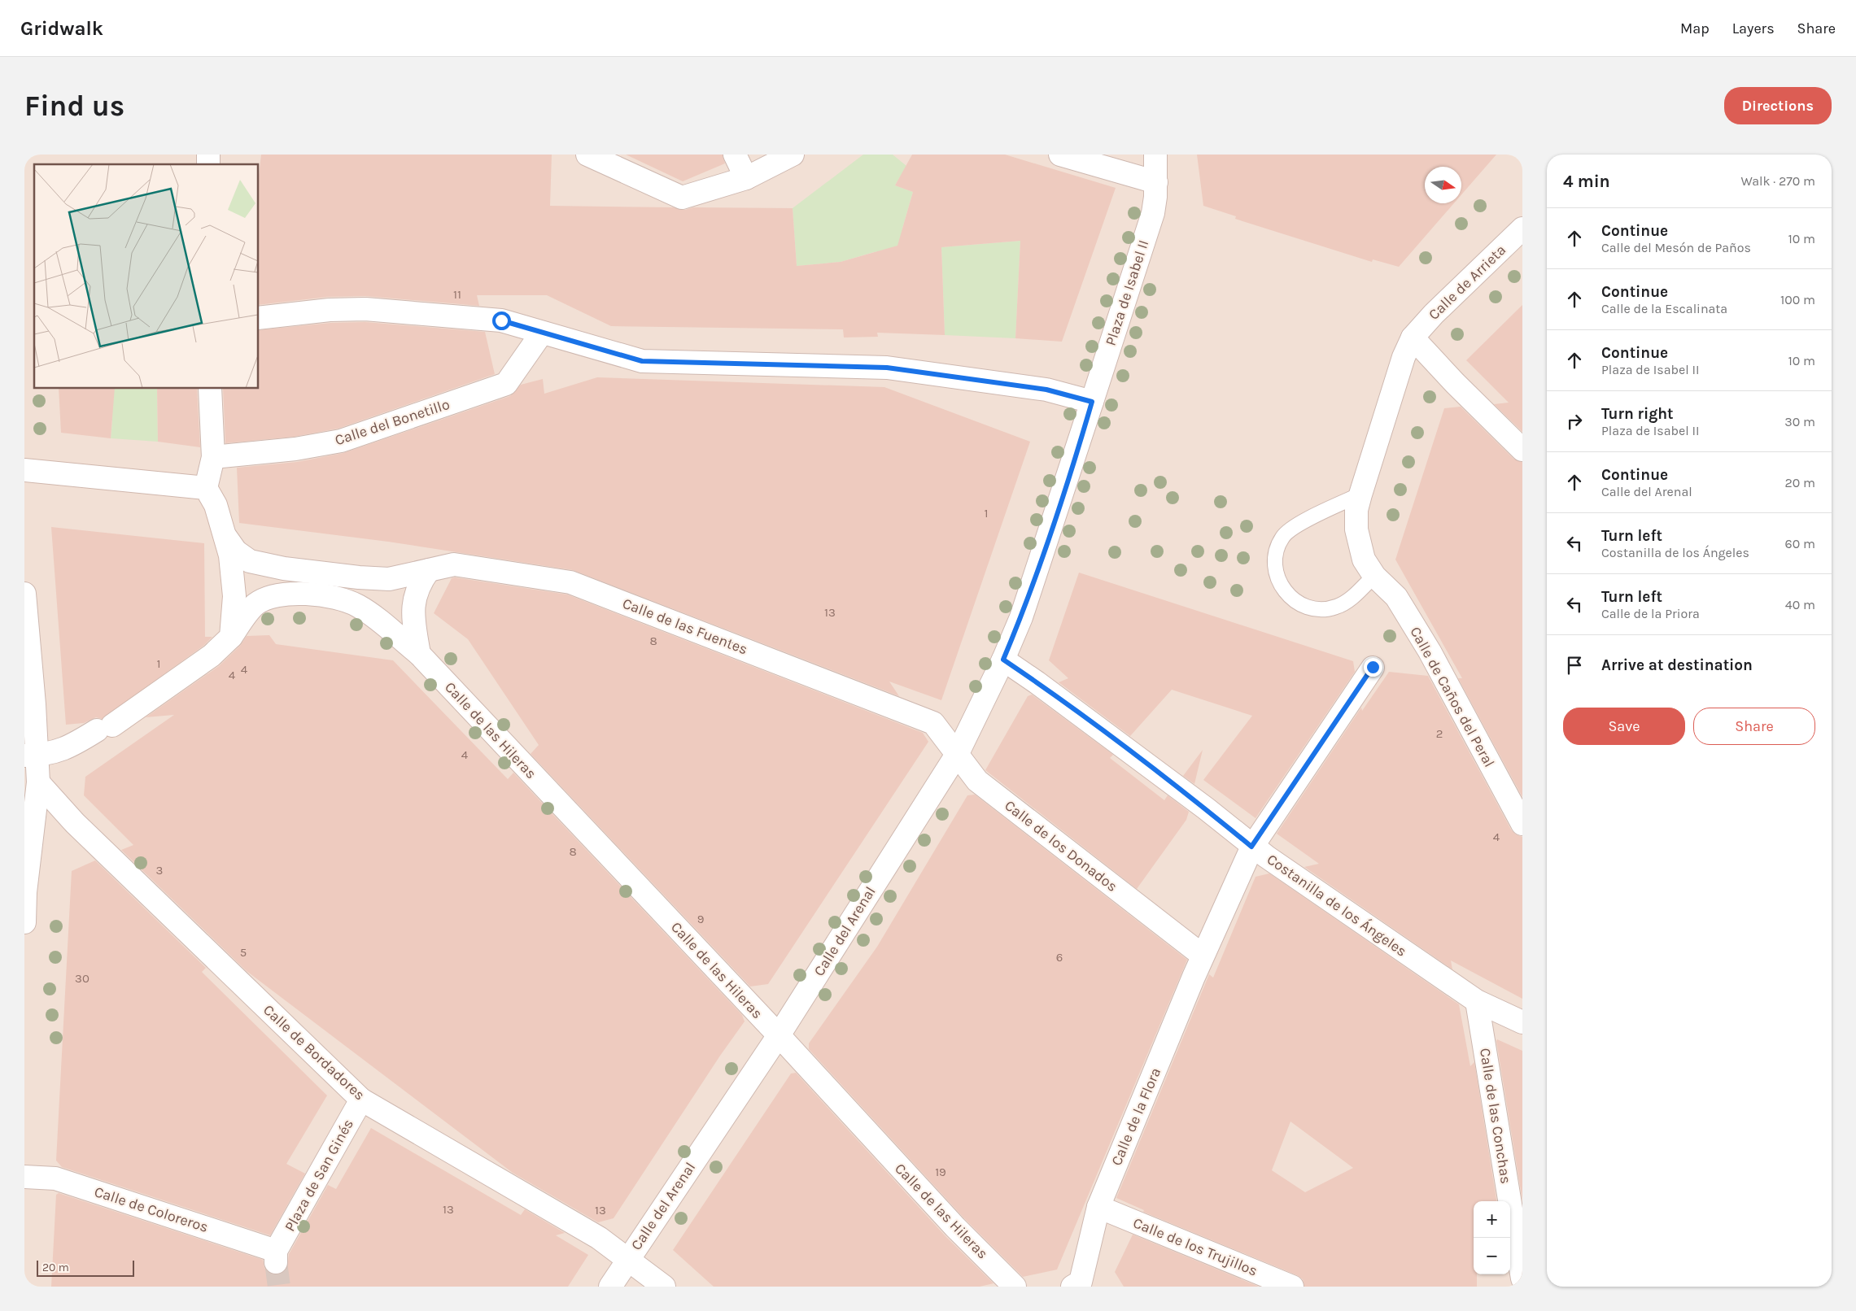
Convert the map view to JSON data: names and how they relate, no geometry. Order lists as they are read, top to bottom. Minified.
{"streets":{"street":["Calle de Arrieta","Plaza de Isabel II","Calle del Bonetillo","Calle de las Fuentes","Calle de Caños del Peral","Calle de las Hileras","Calle de los Donados","Costanilla de los Ángeles","Calle del Arenal","Calle de Bordadores","Calle de las Conchas","Calle de la Flora","Plaza de San Ginés","Calle de Coloreros","Calle de los Trujillos"]},"crossings":[["Plaza de Isabel II","Calle del Arenal"],["Calle de las Fuentes","Calle de los Donados"],["Calle de las Hileras","Calle del Arenal"],["Calle de los Donados","Calle del Arenal"],["Calle de los Donados","Calle de la Flora"],["Costanilla de los Ángeles","Calle del Arenal"],["Costanilla de los Ángeles","Calle de las Conchas"],["Costanilla de los Ángeles","Calle de la Flora"],["Calle del Arenal","Calle de Bordadores"],["Calle de Bordadores","Plaza de San Ginés"],["Calle de la Flora","Calle de los Trujillos"],["Plaza de San Ginés","Calle de Coloreros"]],"house_numbers":["11","1","13","8","1","4","4","2","4","4","8","3","9","5","6","30","19","13","13"],"scale_bar":"20 m","north":"right","page":{"header":"Gridwalk","nav":["Map","Layers","Share"],"buttons":["Directions",["Save","Share"]],"title":"Find us","heading":["4 min","Walk · 270 m"],"list":[["Continue","Calle del Mesón de Paños","10 m"],["Continue","Calle de la Escalinata","100 m"],["Continue","Plaza de Isabel II","10 m"],["Turn right","Plaza de Isabel II","30 m"],["Continue","Calle del Arenal","20 m"],["Turn left","Costanilla de los Ángeles","60 m"],["Turn left","Calle de la Priora","40 m"],"Arrive at destination"],"map_buttons":["+","−"],"scale":"20 m"}}
